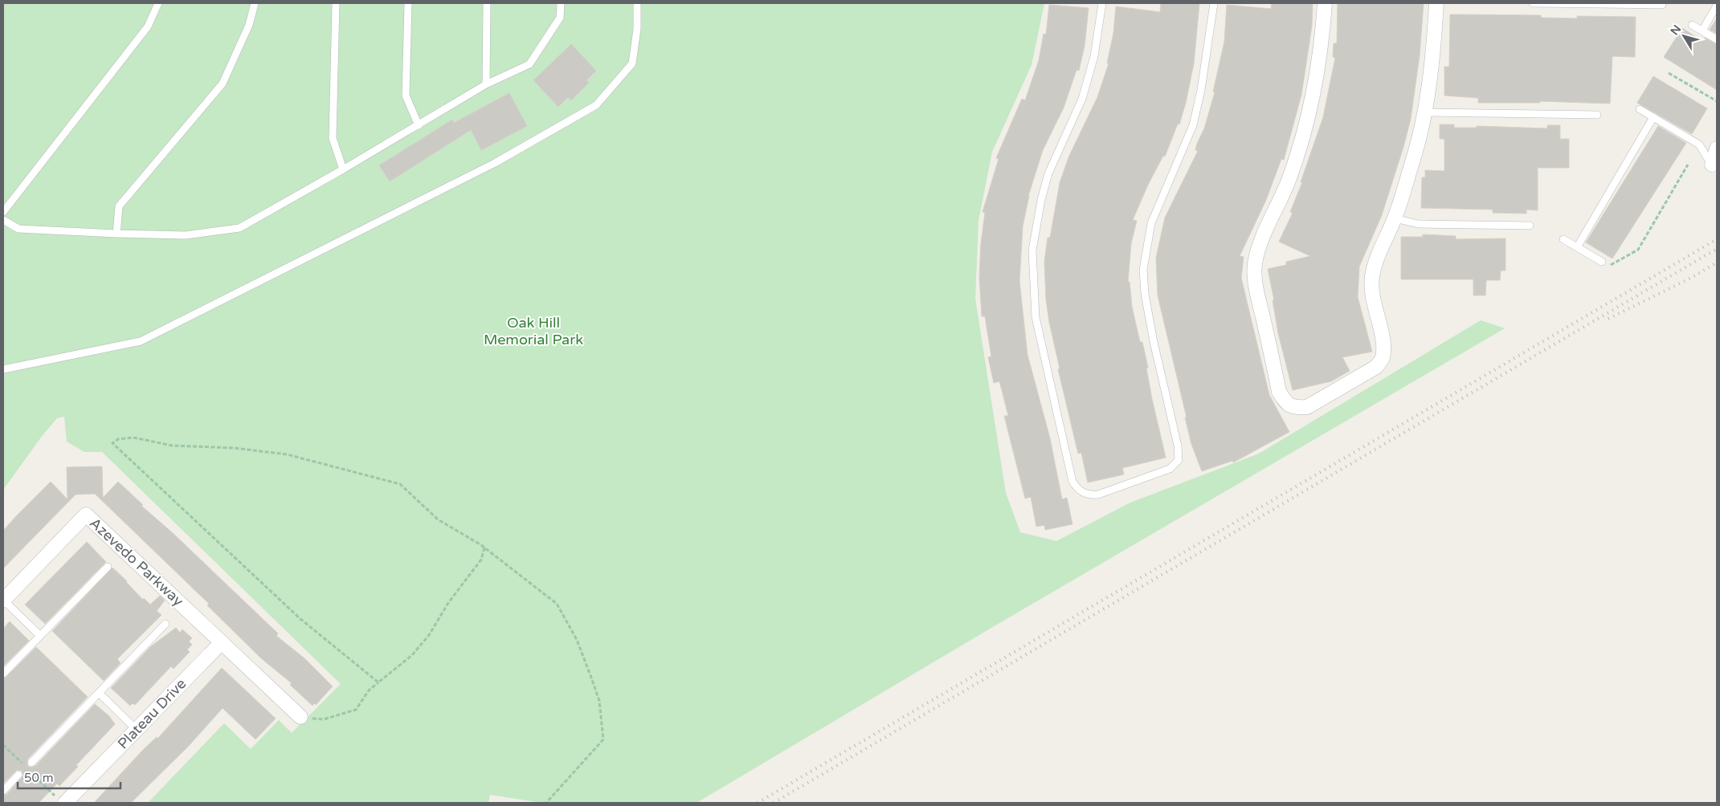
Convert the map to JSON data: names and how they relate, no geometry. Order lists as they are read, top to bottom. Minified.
{"streets":{"street":["Azevedo Parkway","Plateau Drive"]},"crossings":[["Azevedo Parkway","Plateau Drive"]],"parks":["Oak Hill Memorial Park"],"scale_bar":"50 m","north":"top left"}
